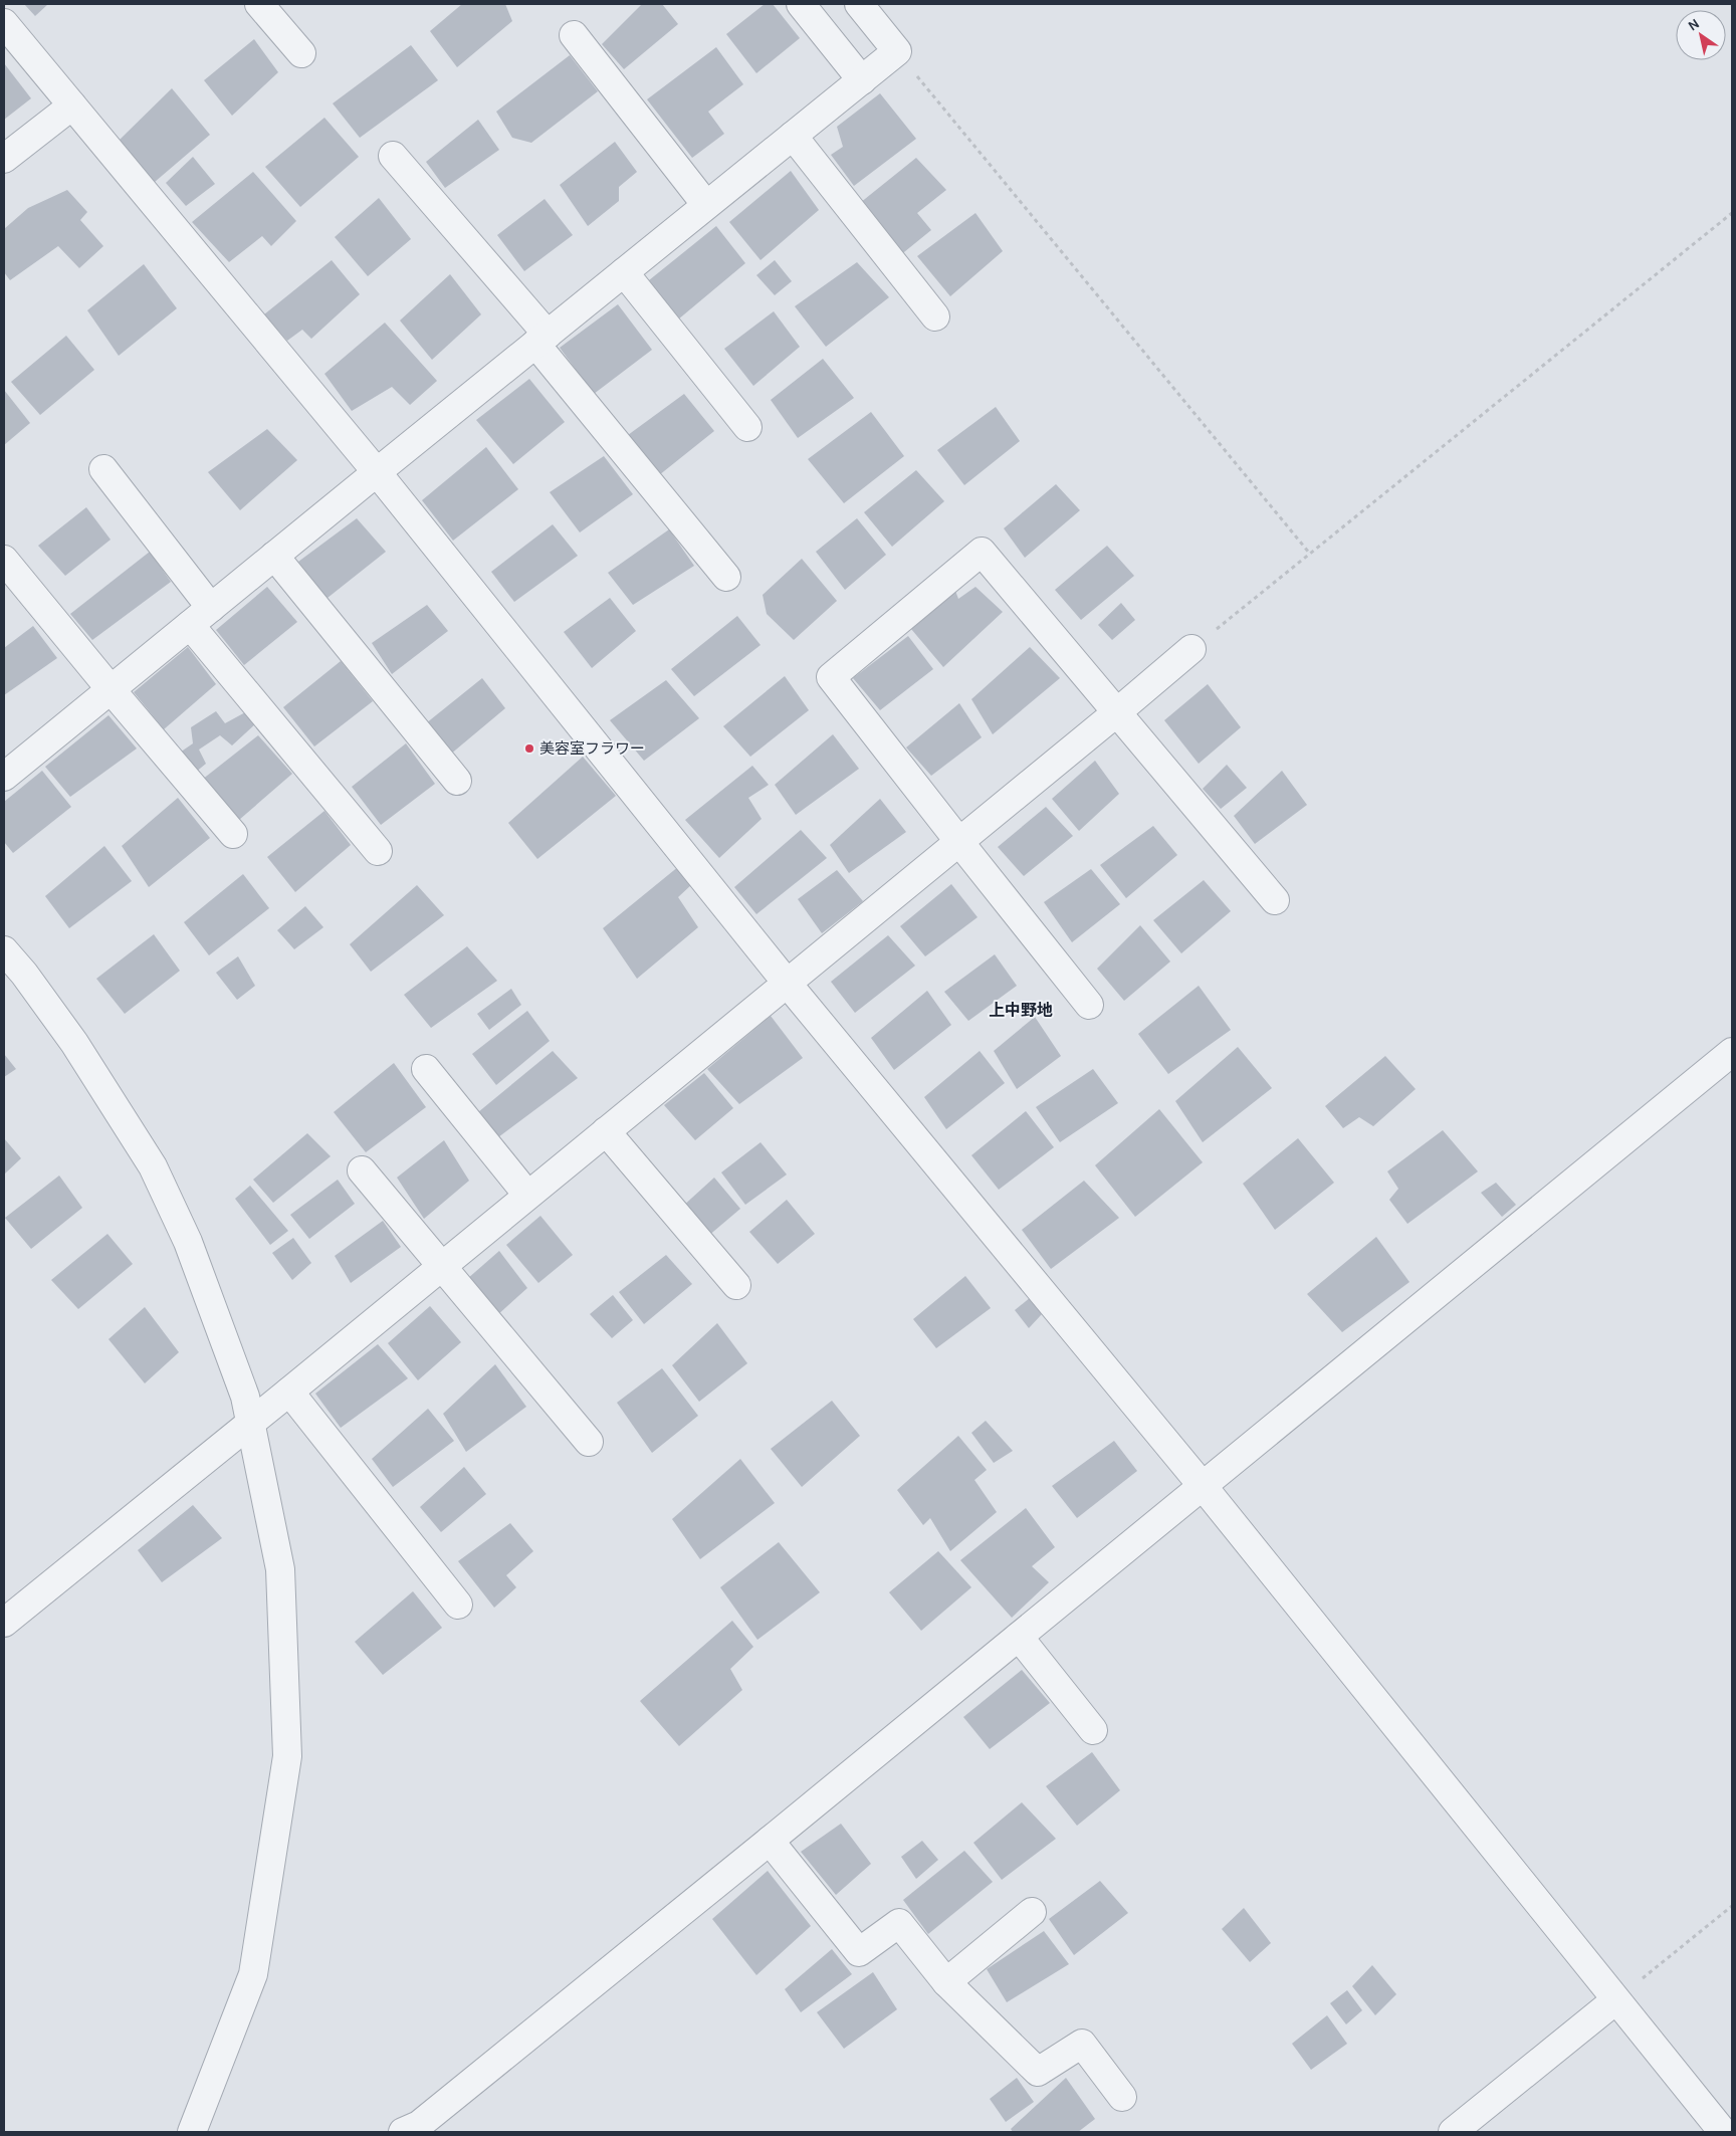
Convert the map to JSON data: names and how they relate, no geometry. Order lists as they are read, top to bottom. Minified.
{"districts":["上中野地"],"places":["美容室フラワー"],"north":"top left"}
